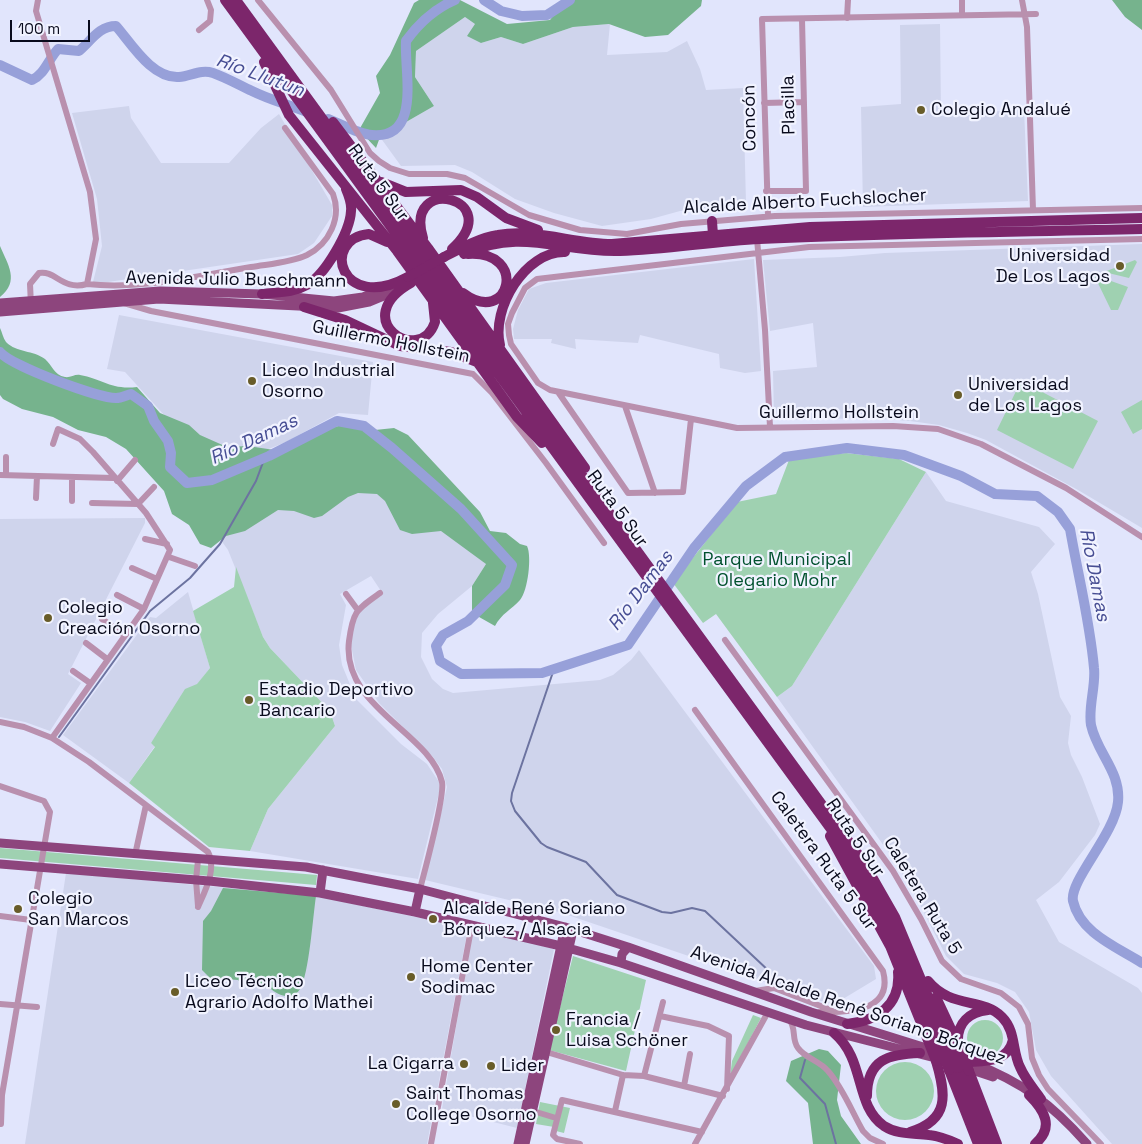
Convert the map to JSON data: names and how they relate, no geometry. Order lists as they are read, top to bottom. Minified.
{"streets":{"highway":["Ruta 5 Sur","Alcalde Alberto Fuchslocher","Avenida Julio Buschmann"],"main road":["Avenida Alcalde René Soriano Bórquez"],"street":["Placilla","Concón","Guillermo Hollstein","Caletera Ruta 5 Sur","Caletera Ruta 5"]},"crossings":[["Placilla","Concón"],["Concón","Alcalde Alberto Fuchslocher"],["Ruta 5 Sur","Avenida Alcalde René Soriano Bórquez"],["Alcalde Alberto Fuchslocher","Avenida Julio Buschmann"],["Alcalde Alberto Fuchslocher","Guillermo Hollstein"],["Avenida Julio Buschmann","Guillermo Hollstein"],["Caletera Ruta 5 Sur","Avenida Alcalde René Soriano Bórquez"]],"water":["Río Llutun","Río Damas"],"parks":["Parque Municipal Olegario Mohr"],"places":["Colegio Andalué","Universidad De Los Lagos","Liceo Industrial Osorno","Universidad de Los Lagos","Colegio Creación Osorno","Estadio Deportivo Bancario","Colegio San Marcos","Alcalde René Soriano Bórquez / Alsacia","Home Center Sodimac","Liceo Técnico Agrario Adolfo Mathei","Francia / Luisa Schöner","La Cigarra","Lider","Saint Thomas College Osorno"],"scale_bar":"100 m"}
